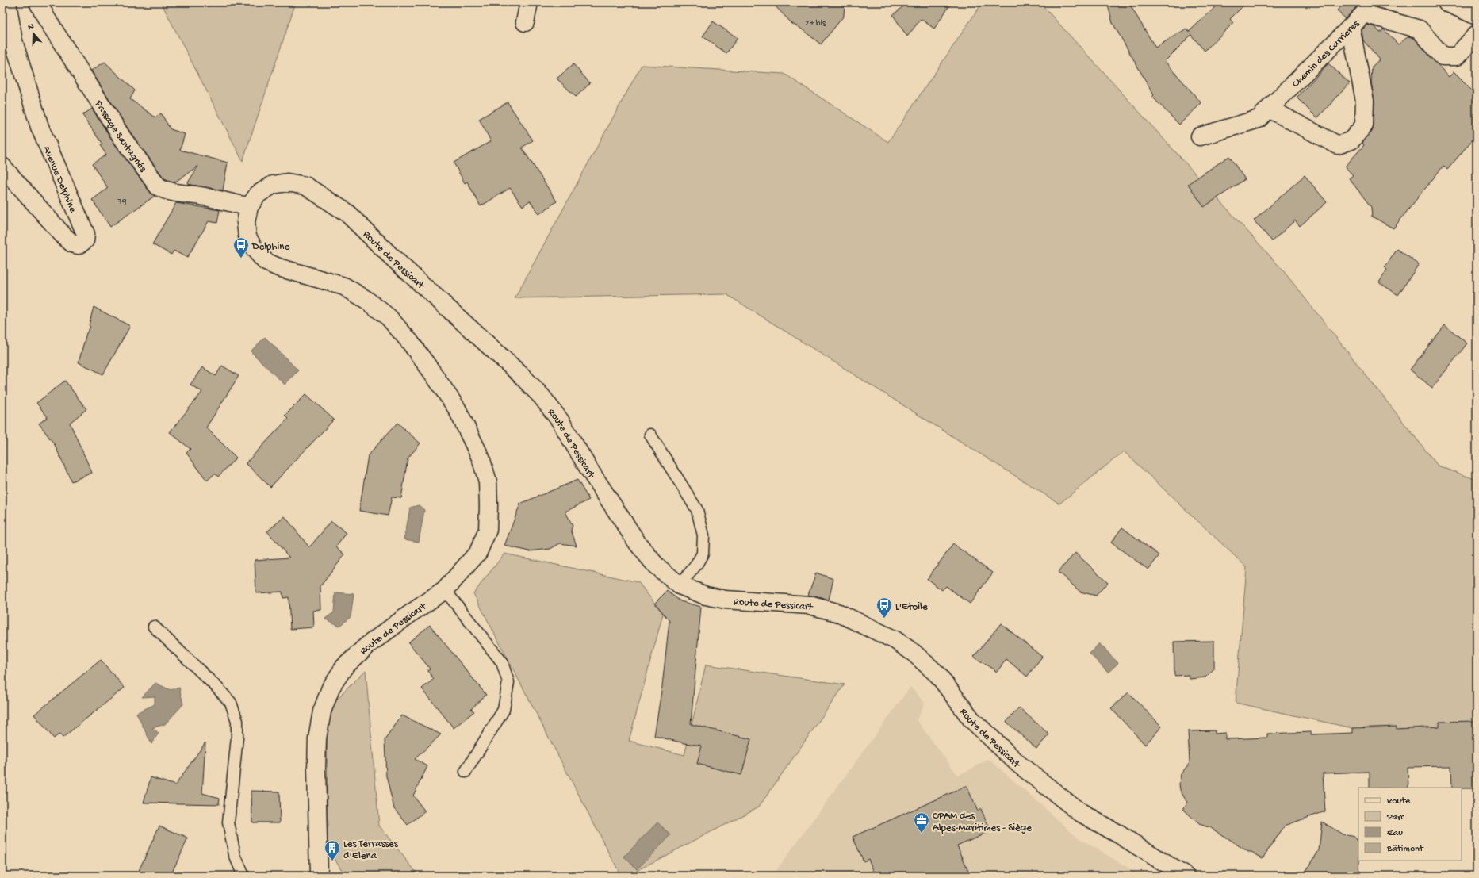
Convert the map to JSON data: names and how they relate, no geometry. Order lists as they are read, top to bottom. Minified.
{"streets":{"street":["Chemin des Carrieres","Passage Santagnés","Avenue Delphine","Route de Pessicart"]},"crossings":[["Passage Santagnés","Route de Pessicart"]],"places":{"bus stop":["Delphine","L'Etoile"],"office":["CPAM des Alpes-Maritimes - Siège"],"building":["Les Terrasses d'Elena"]},"house_numbers":["27 bis","79"],"legend":["Route","Parc","Eau","Bâtiment"],"north":"top"}
